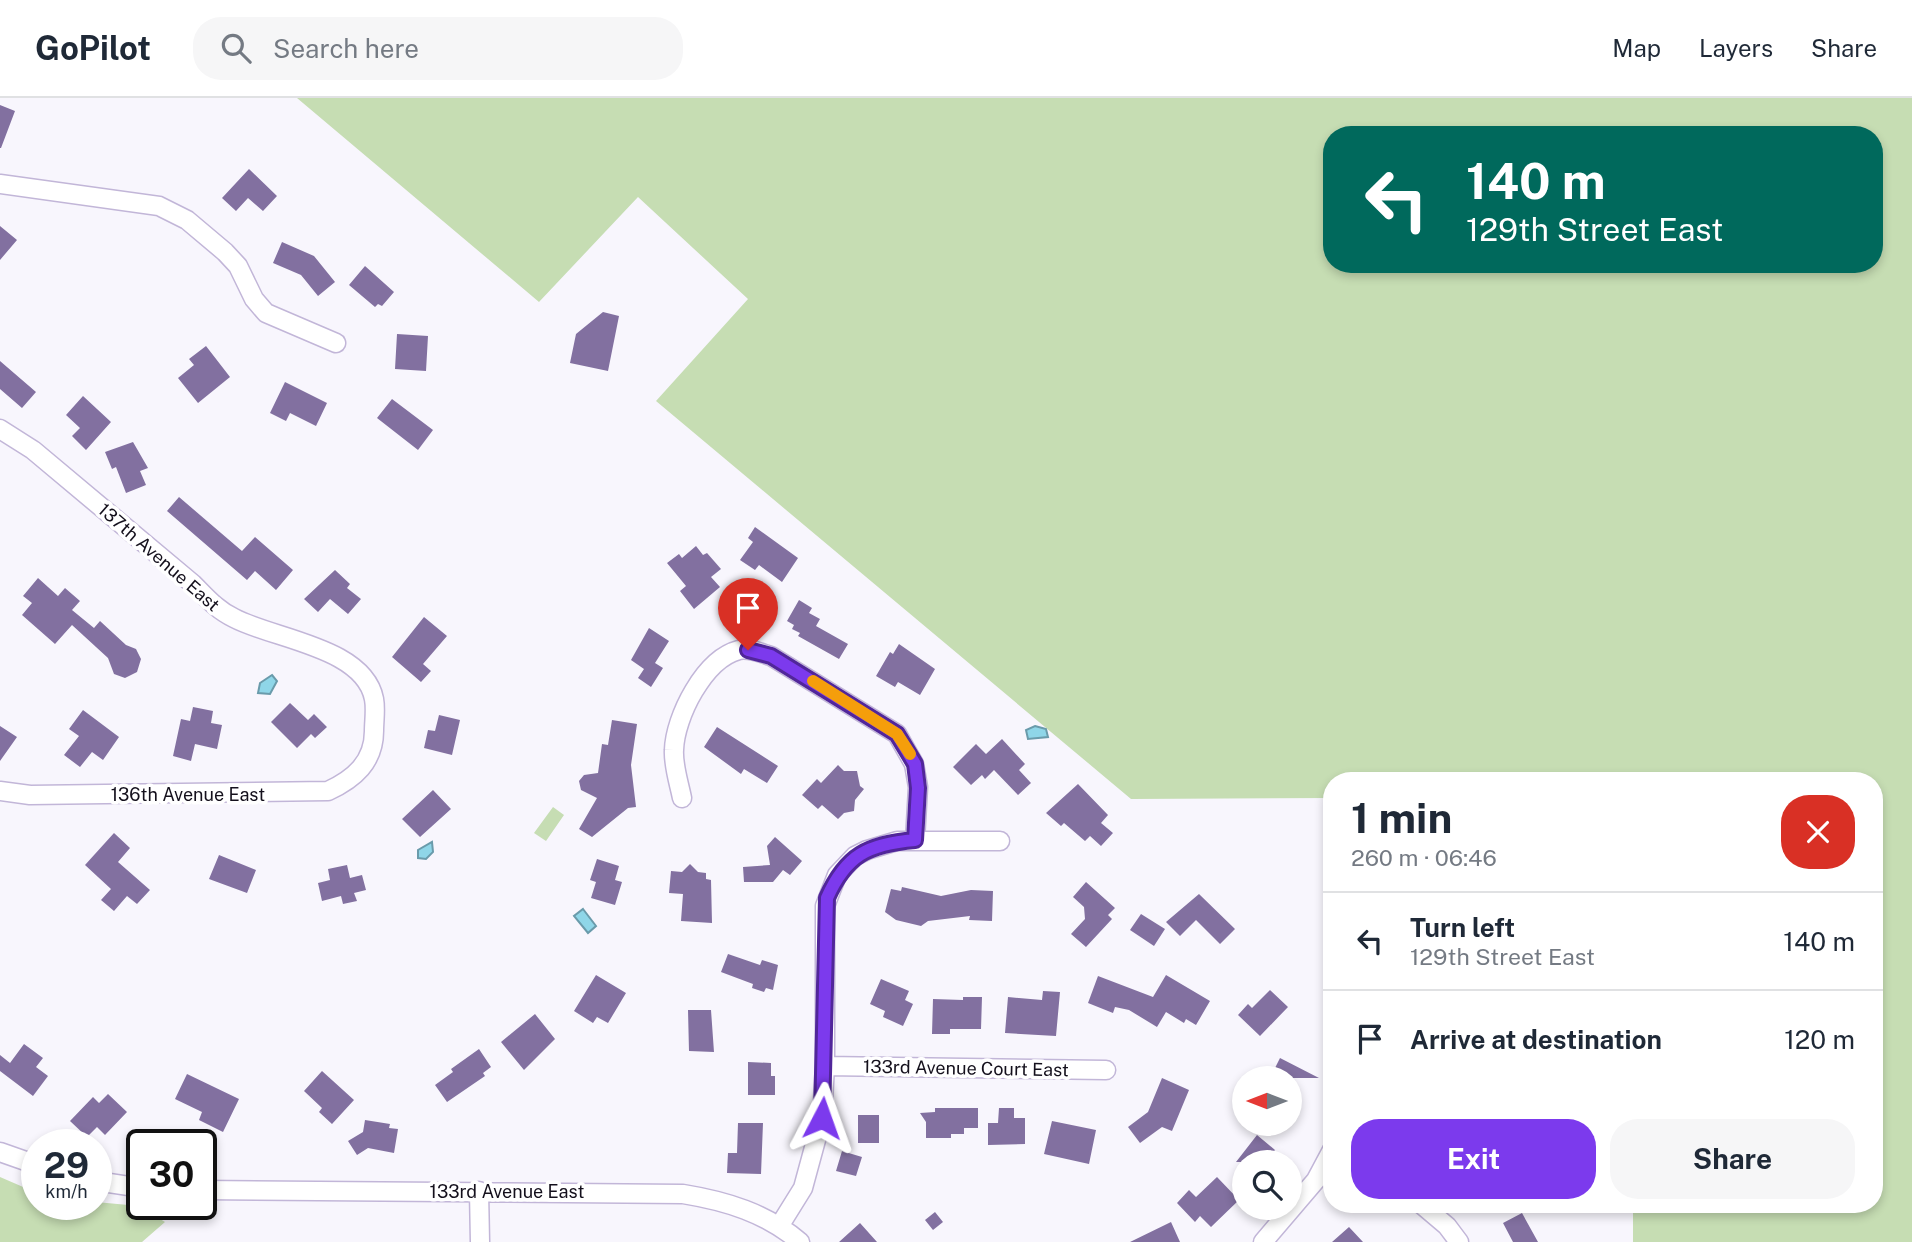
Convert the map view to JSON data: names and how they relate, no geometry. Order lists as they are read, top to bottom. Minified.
{"streets":{"street":["137th Avenue East","136th Avenue East","133rd Avenue Court East","133rd Avenue East"]},"crossings":[["137th Avenue East","136th Avenue East"]],"north":"left","page":{"header":"GoPilot","search":"Search here","nav":["Map","Layers","Share"],"turn":["140 m","129th Street East"],"heading":["1 min","260 m · 06:46"],"list":[{"name":"Turn left","note":"129th Street East","value":"140 m"},{"name":"Arrive at destination","value":"120 m"}],"buttons":["Exit","Share"],"speed":"29 km/h","limit":"30"}}
